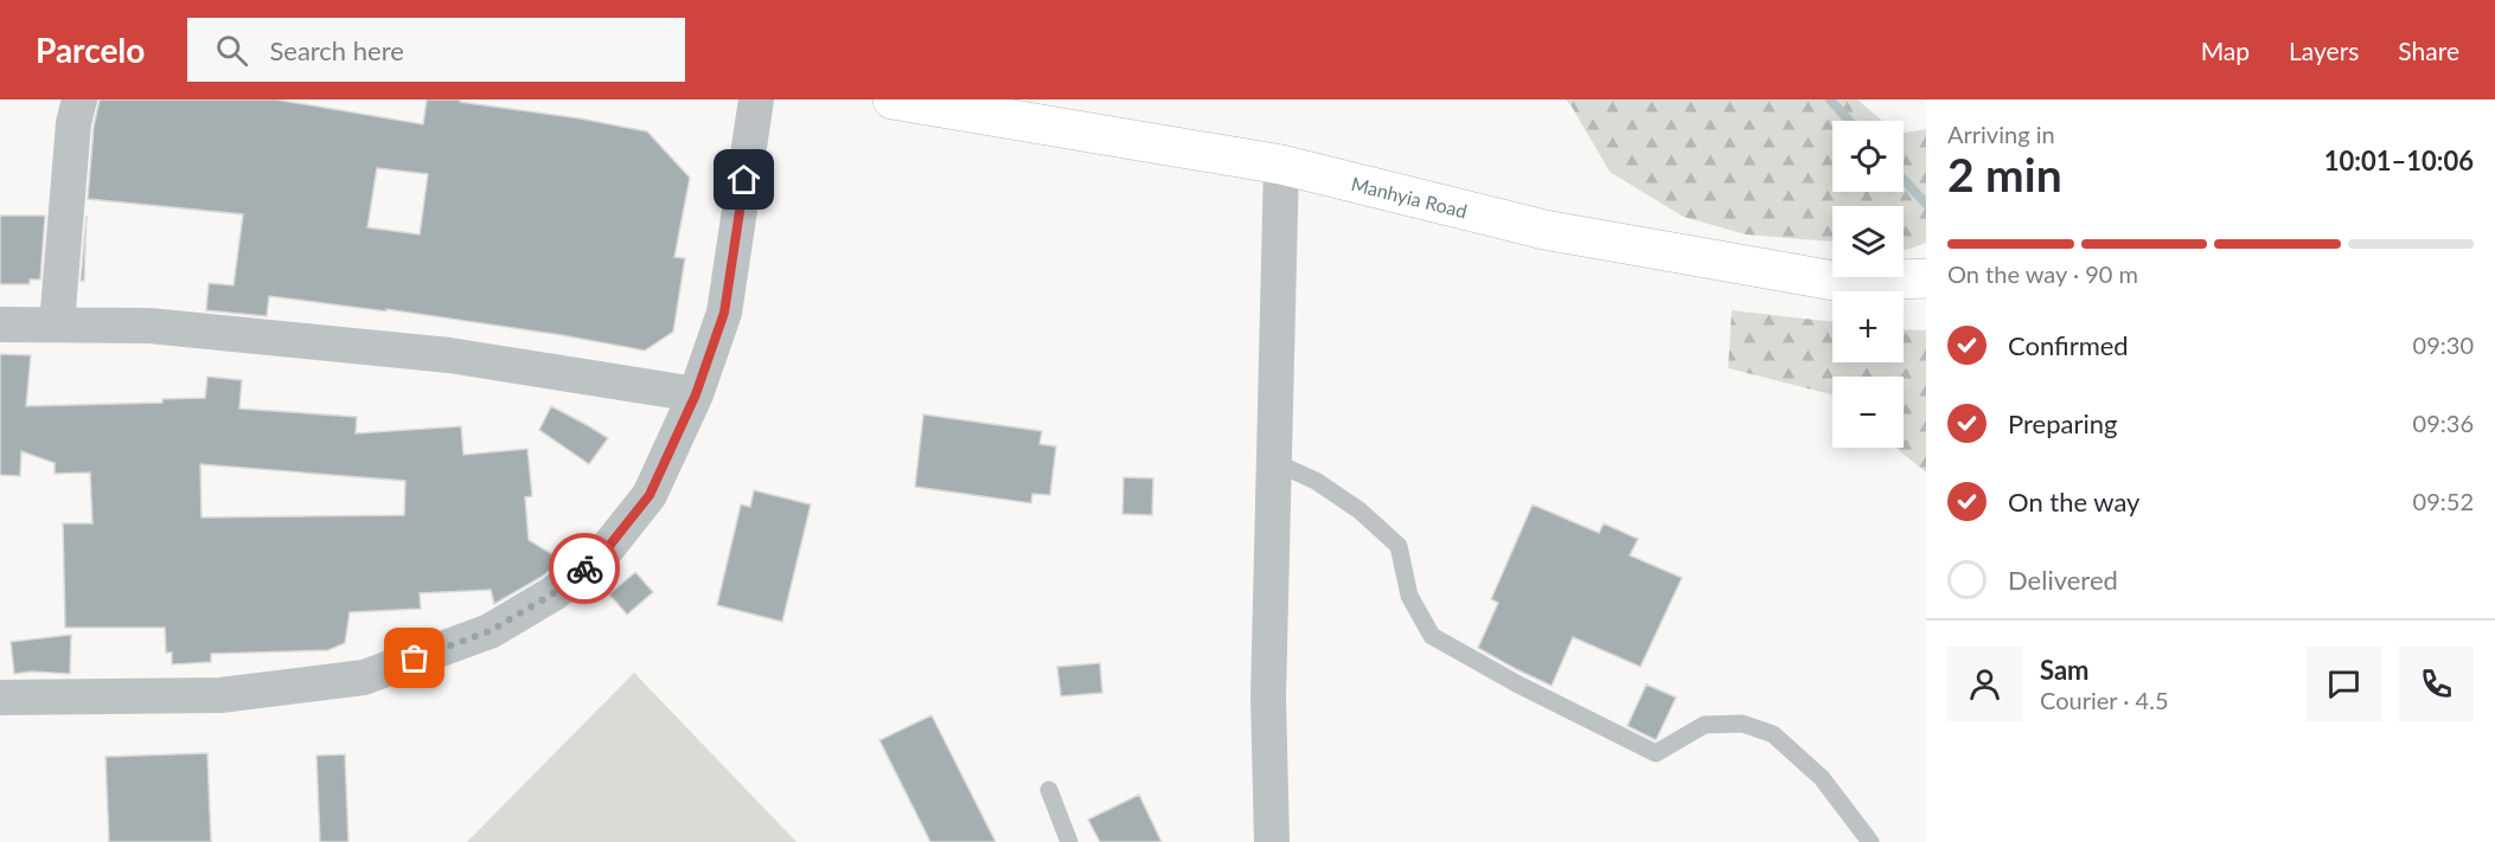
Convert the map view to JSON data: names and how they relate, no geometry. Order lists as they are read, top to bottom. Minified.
{"streets":{"main road":["Manhyia Road"]},"page":{"header":"Parcelo","search":"Search here","nav":["Map","Layers","Share"],"heading":["2 min","Arriving in","10:01–10:06"],"panel":["Sam","Courier · 4.5"],"map_buttons":["+","−"],"bar":"On the way · 90 m","list":[["Confirmed","09:30"],["Preparing","09:36"],["On the way","09:52"],"Delivered"]}}
